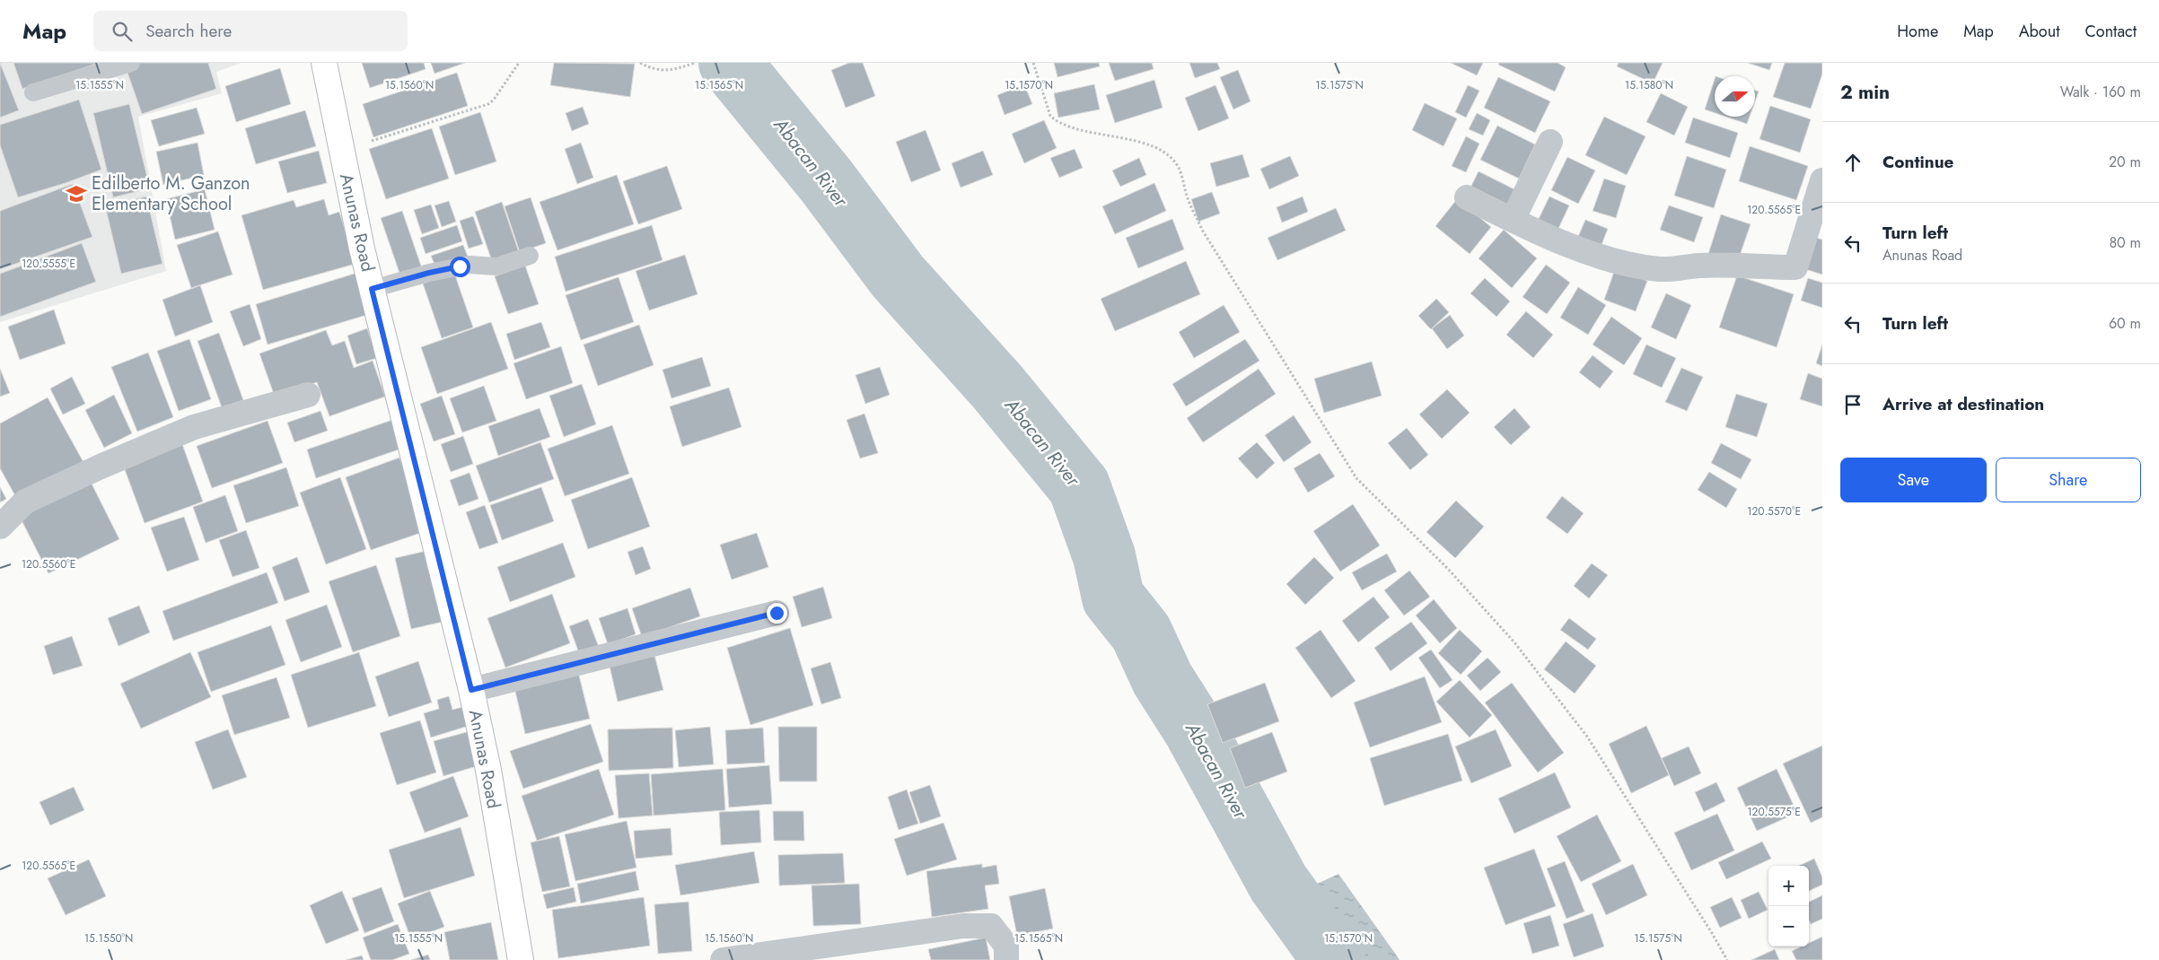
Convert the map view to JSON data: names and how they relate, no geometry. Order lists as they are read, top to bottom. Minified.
{"streets":{"street":["Anunas Road"]},"water":["Abacan River"],"places":{"school or university":["Edilberto M. Ganzon Elementary School"]},"north":"right","page":{"header":"Map","search":"Search here","nav":["Home","Map","About","Contact"],"heading":["2 min","Walk · 160 m"],"list":[["Continue","20 m"],["Turn left","Anunas Road","80 m"],["Turn left","60 m"],"Arrive at destination"],"buttons":["Save","Share"],"map_buttons":["+","−"]},"coordinates":["15.1555°N","15.1560°N","15.1565°N","15.1570°N","15.1580°N","15.1575°N","120.5565°E","120.5555°E","120.5570°E","120.5560°E","120.5575°E","15.1550°N"]}
